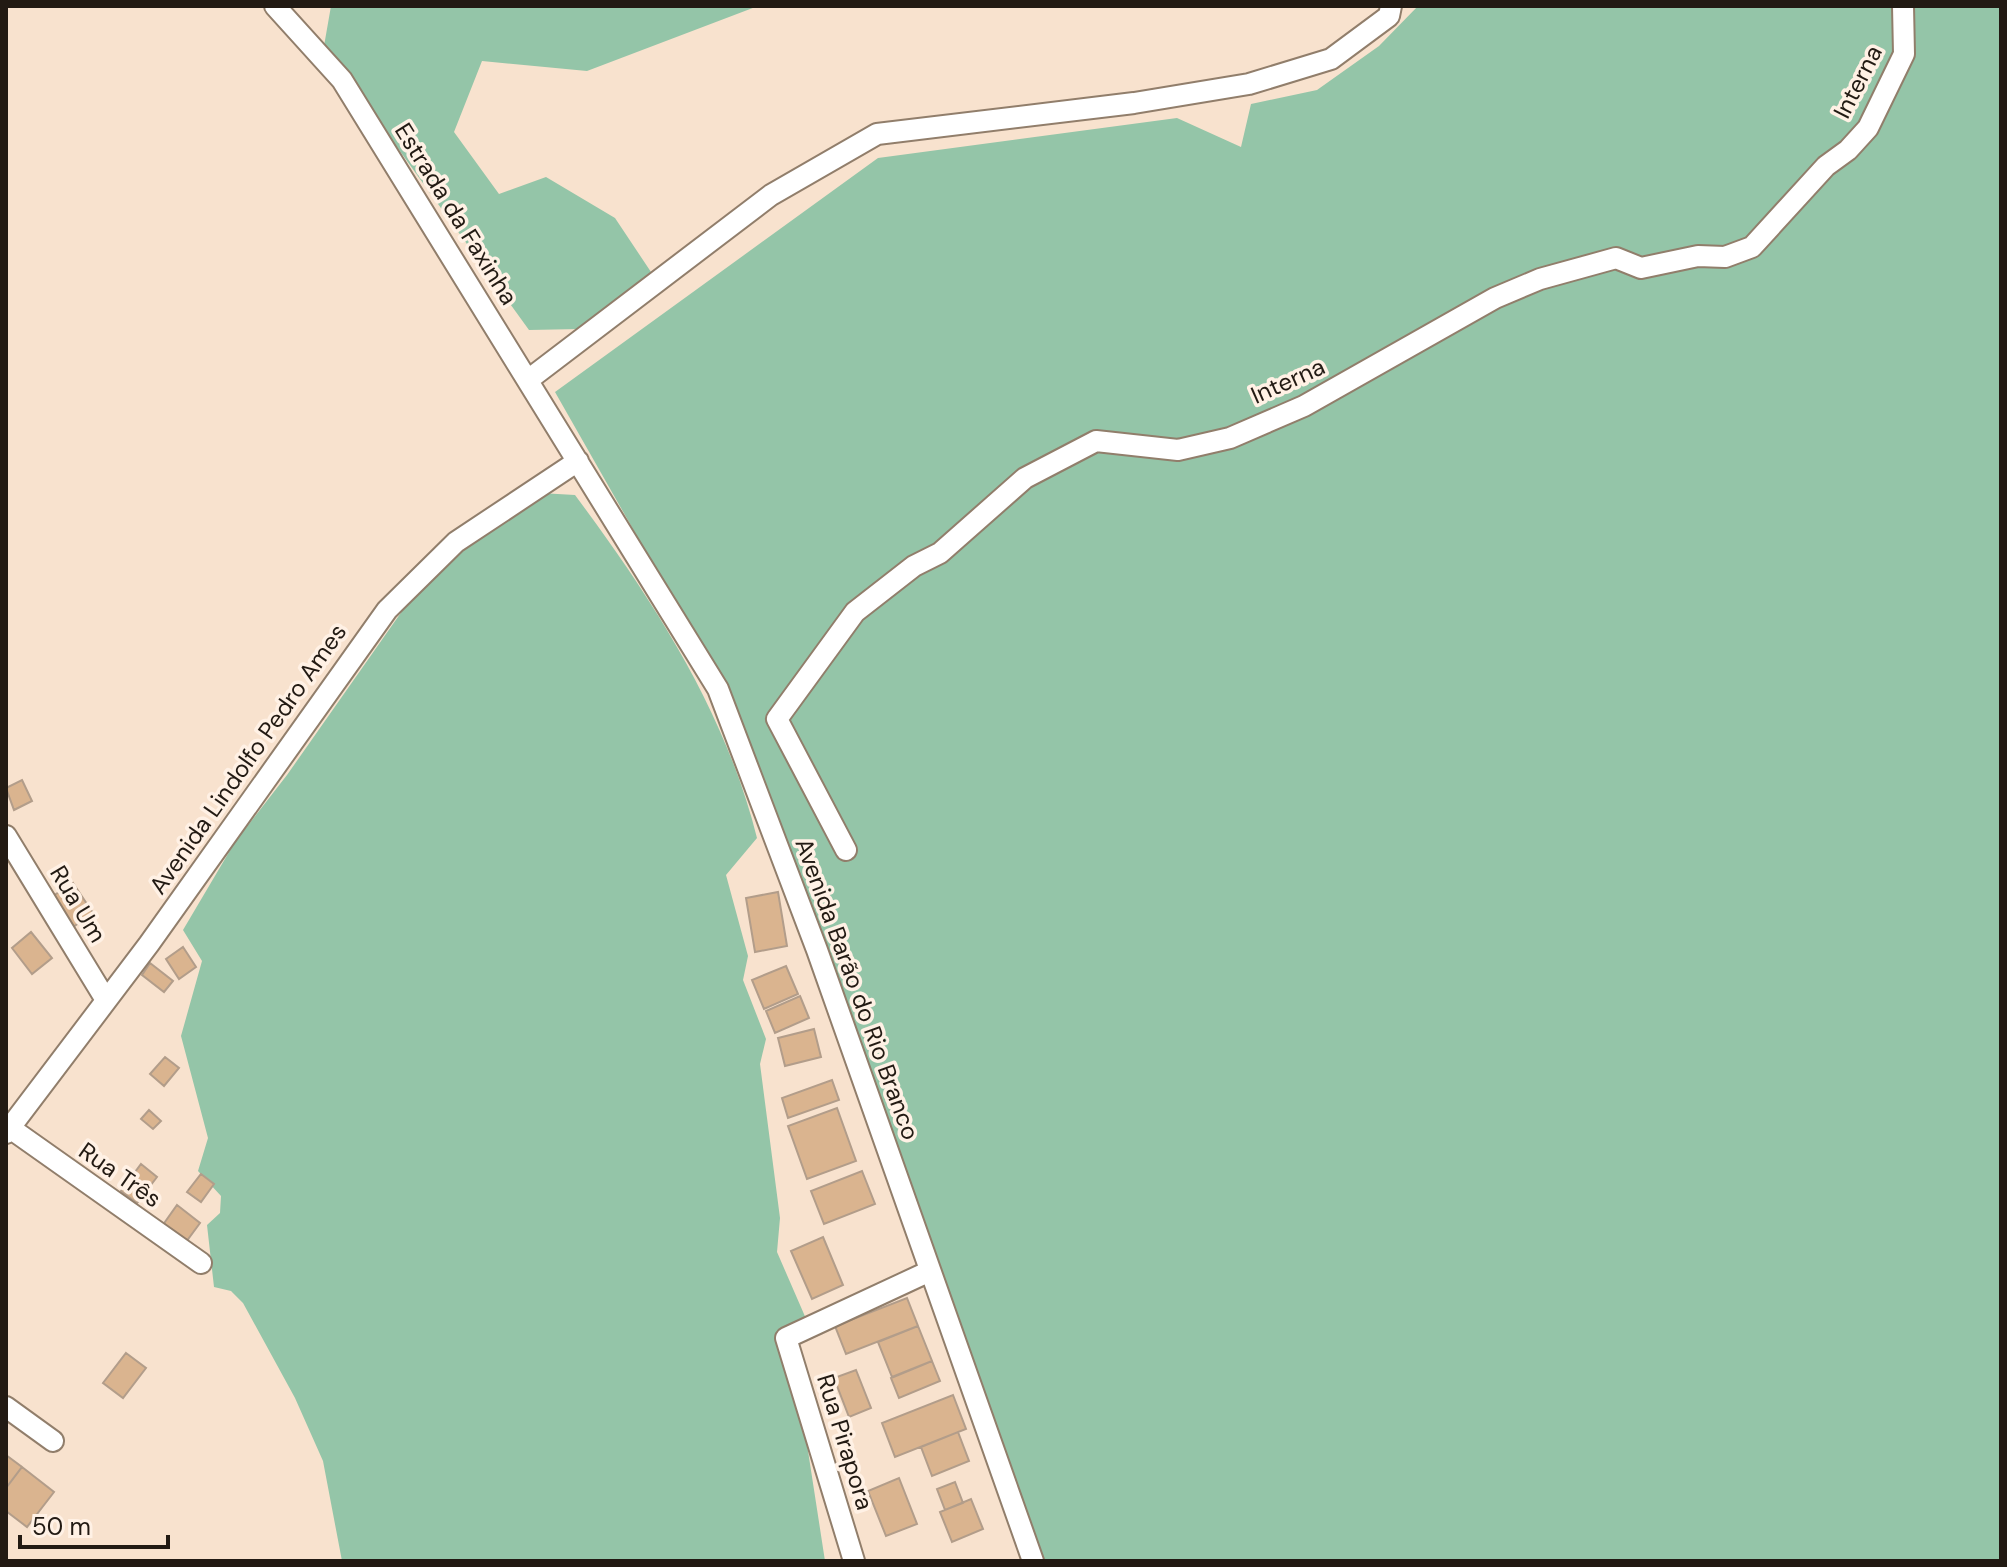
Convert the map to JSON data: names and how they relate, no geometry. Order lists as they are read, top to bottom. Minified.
{"streets":{"street":["Interna","Estrada da Faxinha","Avenida Lindolfo Pedro Ames","Rua Um","Avenida Barão do Rio Branco","Rua Três","Rua Pirapora"]},"crossings":[["Estrada da Faxinha","Avenida Lindolfo Pedro Ames"],["Estrada da Faxinha","Avenida Barão do Rio Branco"],["Avenida Lindolfo Pedro Ames","Rua Um"],["Avenida Lindolfo Pedro Ames","Avenida Barão do Rio Branco"],["Avenida Lindolfo Pedro Ames","Rua Três"],["Avenida Barão do Rio Branco","Rua Pirapora"]],"scale_bar":"50 m"}
